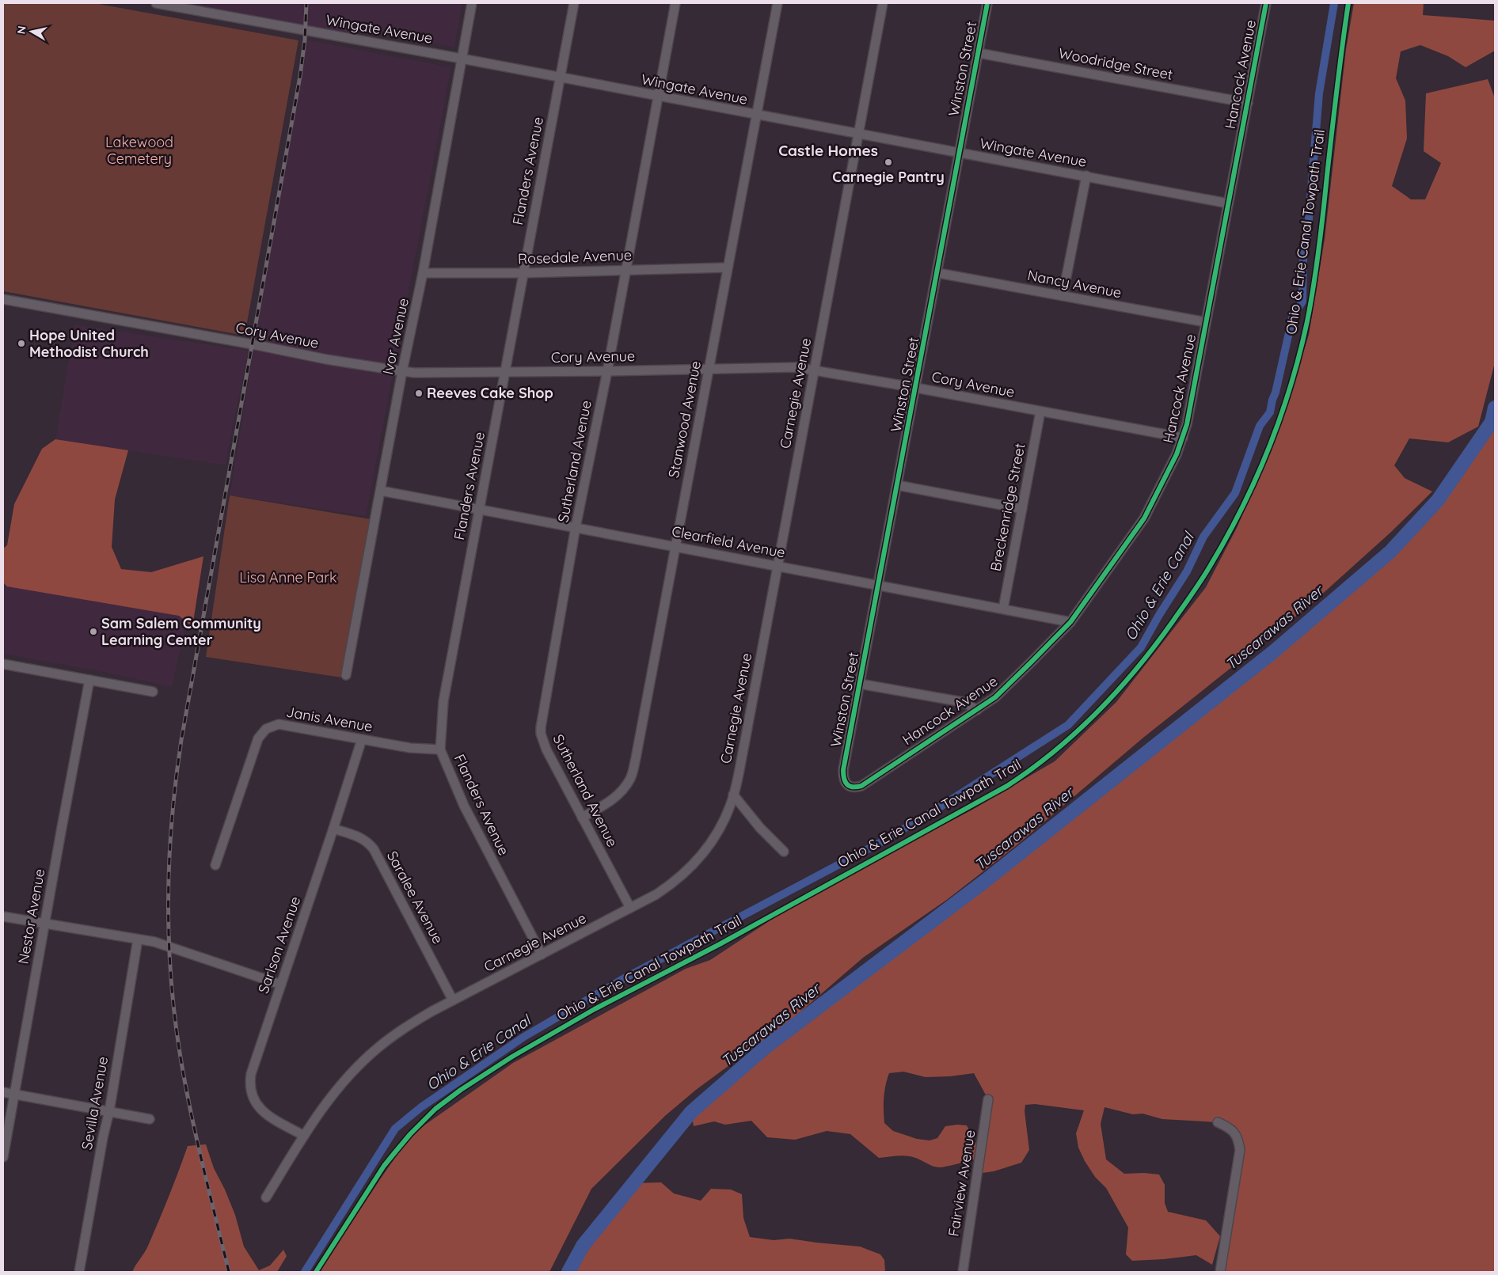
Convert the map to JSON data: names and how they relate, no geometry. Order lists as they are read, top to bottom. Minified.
{"streets":{"street":["Wingate Avenue","Woodridge Street","Winston Street","Hancock Avenue","Flanders Avenue","Rosedale Avenue","Nancy Avenue","Cory Avenue","Ivor Avenue","Carnegie Avenue","Stanwood Avenue","Sutherland Avenue","Breckenridge Street","Clearfield Avenue","Janis Avenue","Saralee Avenue","Nestor Avenue","Sarlson Avenue","Sevilla Avenue","Fairview Avenue"],"cycle path":["Ohio & Erie Canal Towpath Trail"]},"crossings":[["Wingate Avenue","Winston Street"],["Wingate Avenue","Hancock Avenue"],["Wingate Avenue","Flanders Avenue"],["Wingate Avenue","Ivor Avenue"],["Wingate Avenue","Carnegie Avenue"],["Wingate Avenue","Stanwood Avenue"],["Wingate Avenue","Sutherland Avenue"],["Woodridge Street","Winston Street"],["Woodridge Street","Hancock Avenue"],["Winston Street","Hancock Avenue"],["Winston Street","Nancy Avenue"],["Winston Street","Cory Avenue"],["Winston Street","Clearfield Avenue"],["Hancock Avenue","Nancy Avenue"],["Hancock Avenue","Cory Avenue"],["Hancock Avenue","Clearfield Avenue"],["Flanders Avenue","Rosedale Avenue"],["Flanders Avenue","Cory Avenue"],["Flanders Avenue","Carnegie Avenue"],["Flanders Avenue","Clearfield Avenue"],["Flanders Avenue","Janis Avenue"],["Rosedale Avenue","Ivor Avenue"],["Rosedale Avenue","Stanwood Avenue"],["Rosedale Avenue","Sutherland Avenue"],["Cory Avenue","Ivor Avenue"],["Cory Avenue","Carnegie Avenue"],["Cory Avenue","Stanwood Avenue"],["Cory Avenue","Sutherland Avenue"],["Cory Avenue","Breckenridge Street"],["Ivor Avenue","Clearfield Avenue"],["Carnegie Avenue","Sutherland Avenue"],["Carnegie Avenue","Clearfield Avenue"],["Carnegie Avenue","Saralee Avenue"],["Carnegie Avenue","Sarlson Avenue"],["Stanwood Avenue","Sutherland Avenue"],["Stanwood Avenue","Clearfield Avenue"],["Sutherland Avenue","Clearfield Avenue"],["Breckenridge Street","Clearfield Avenue"],["Janis Avenue","Sarlson Avenue"],["Saralee Avenue","Sarlson Avenue"]],"districts":["Castle Homes"],"water":["Ohio & Erie Canal","Tuscarawas River"],"parks":["Lakewood Cemetery","Lisa Anne Park"],"places":["Carnegie Pantry","Hope United Methodist Church","Reeves Cake Shop","Sam Salem Community Learning Center"],"north":"left"}
